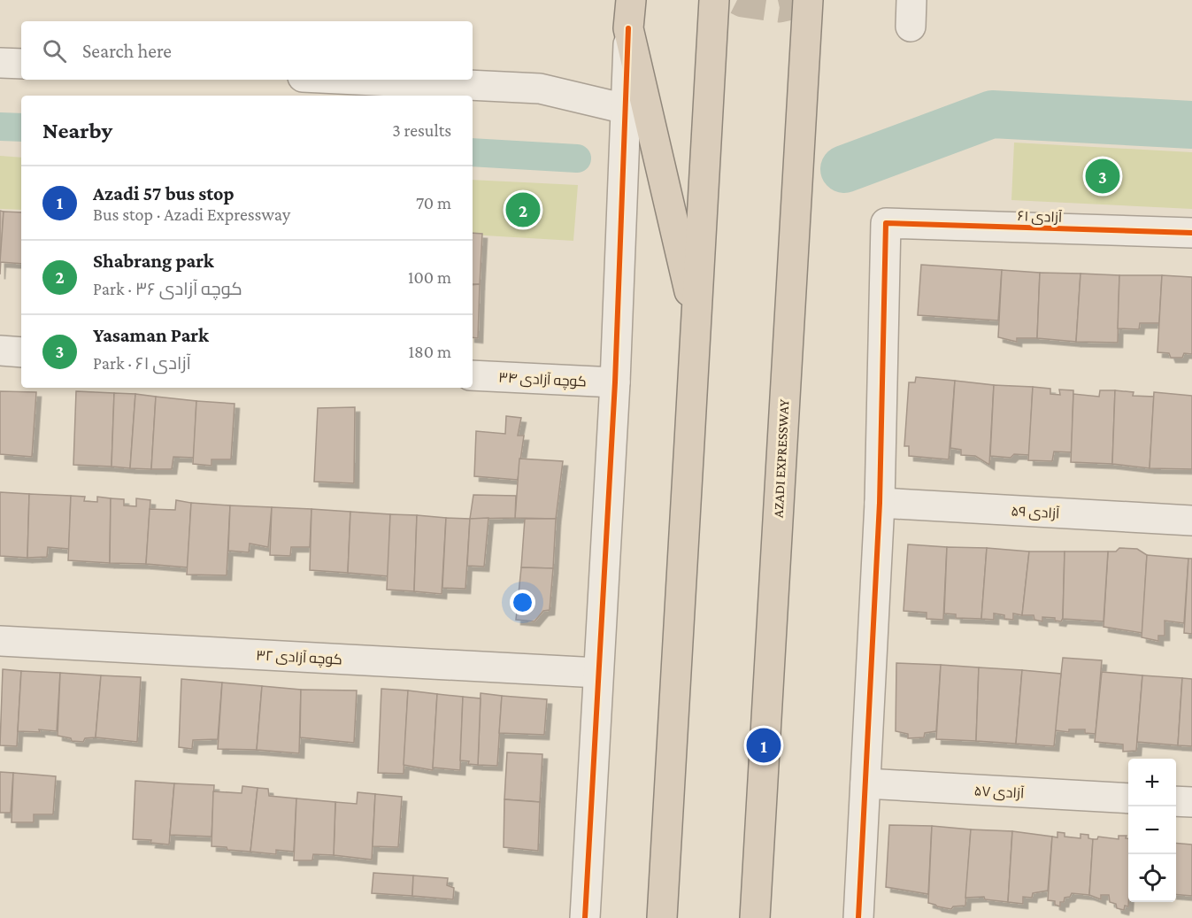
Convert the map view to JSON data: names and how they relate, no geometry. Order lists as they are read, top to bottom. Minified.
{"streets":{"highway":["AZADI EXPRESSWAY"],"street":["آزادی ۶۱","کوچه آزادی ۳۴","آزادی ۵۹","کوچه آزادی ۳۲","آزادی ۵۷"]},"crossings":[["آزادی ۶۱","آزادی ۵۹"]],"page":{"search":"Search here","heading":["Nearby","3 results"],"pins":["3","2","1"],"list":[{"mark":"1","name":"Azadi 57 bus stop","note":"Bus stop · Azadi Expressway","value":"70 m"},{"mark":"2","name":"Shabrang park","note":"Park · کوچه آزادی ۳۶","value":"100 m"},{"mark":"3","name":"Yasaman Park","note":"Park · آزادی ۶۱","value":"180 m"}],"map_buttons":["+","−"]}}
